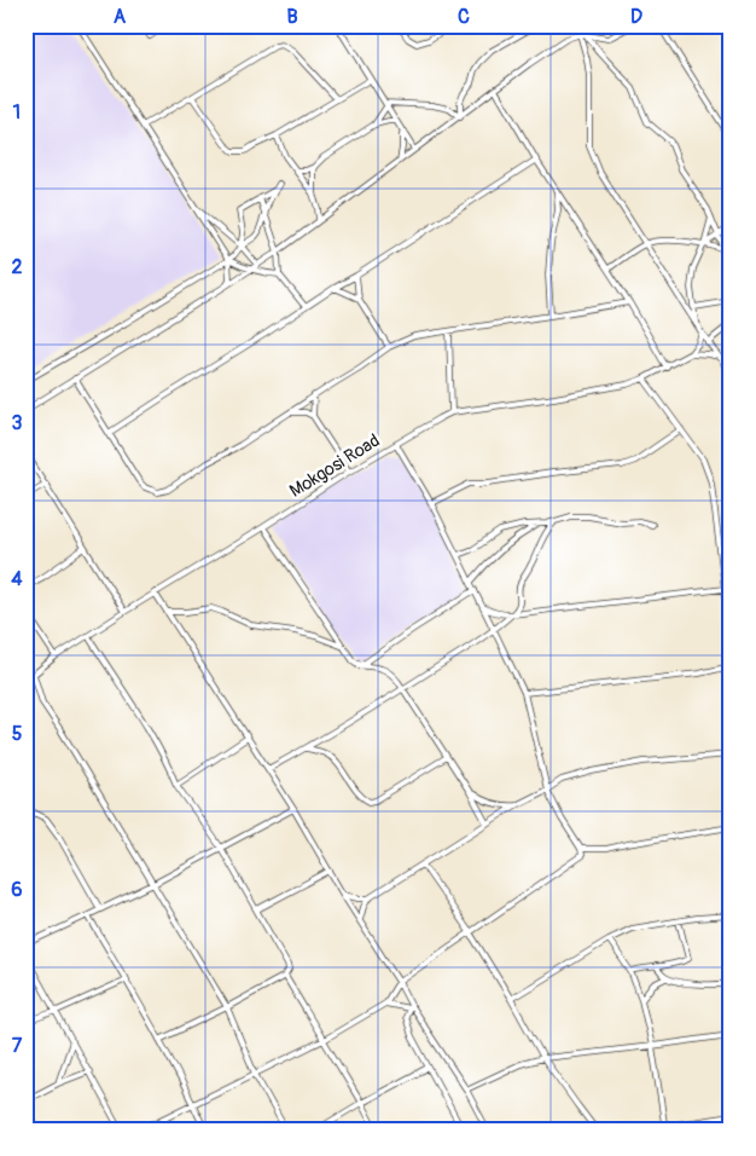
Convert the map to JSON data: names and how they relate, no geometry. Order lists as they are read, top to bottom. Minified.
{"streets":{"street":["Mokgosi Road"]},"grid":{"columns":["A","B","C","D"],"rows":["1","2","3","4","5","6","7"]}}
